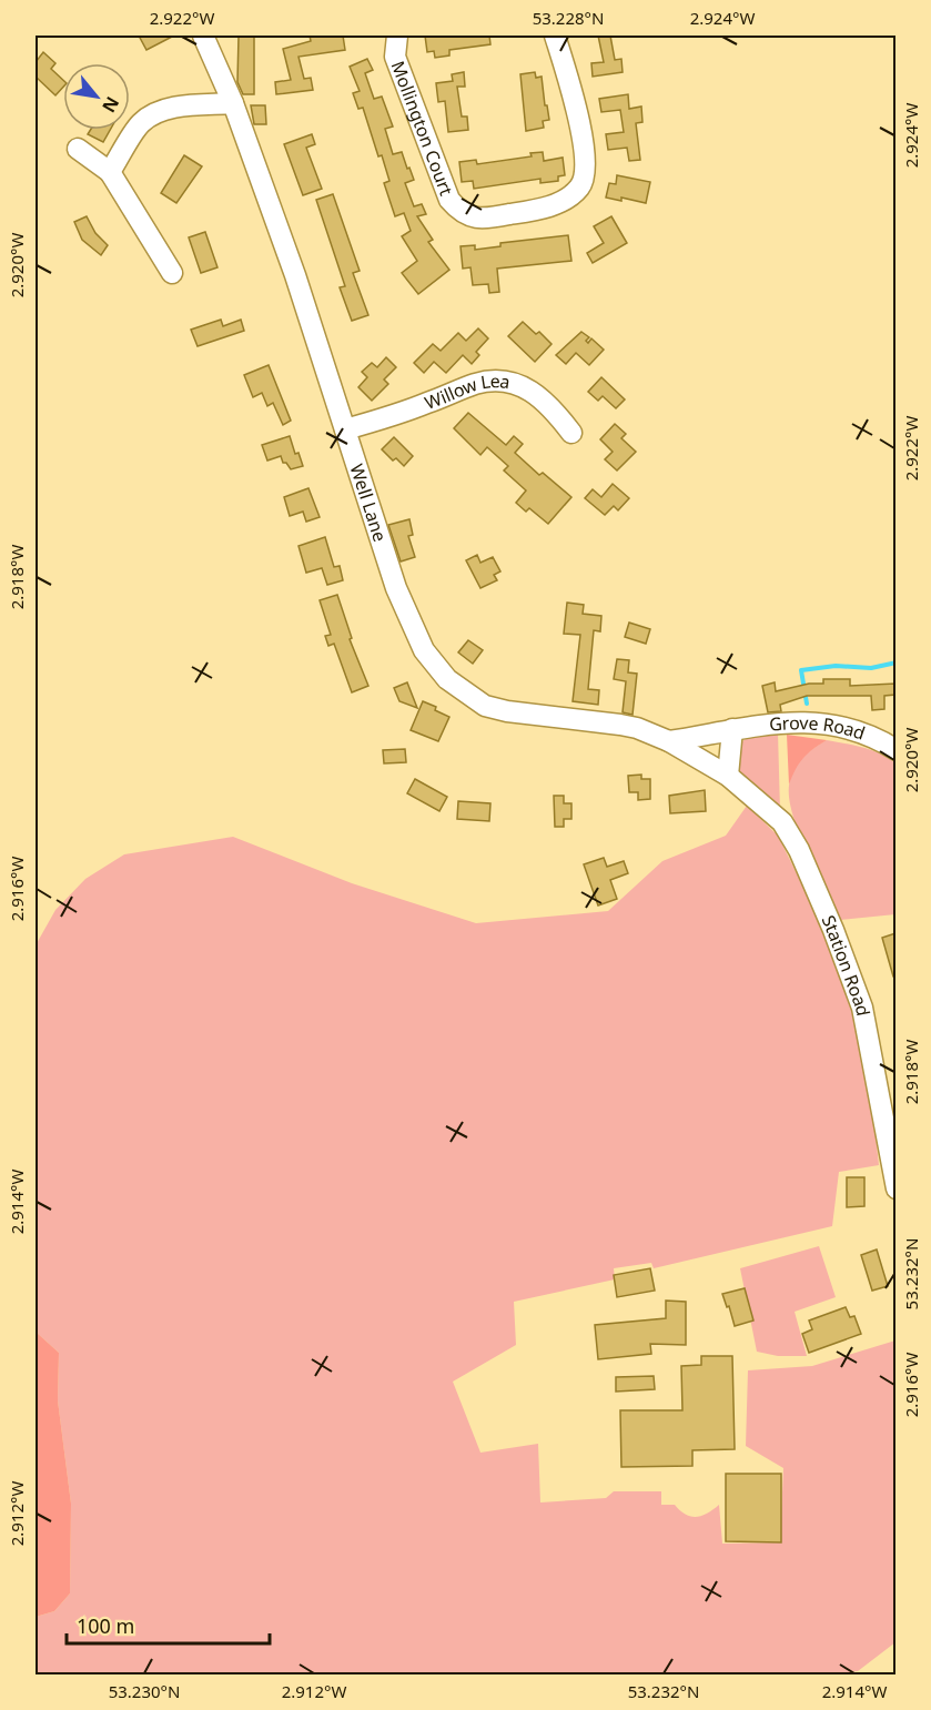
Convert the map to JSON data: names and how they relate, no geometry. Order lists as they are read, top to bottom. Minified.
{"streets":{"street":["Mollington Court","Willow Lea","Well Lane","Grove Road","Station Road"]},"crossings":[["Willow Lea","Well Lane"],["Well Lane","Grove Road"],["Well Lane","Station Road"]],"scale_bar":"100 m","north":"bottom right","coordinates":["2.922°W","53.228°N","2.924°W","2.920°W","2.918°W","2.916°W","2.914°W","53.232°N","2.912°W","53.230°N"]}
